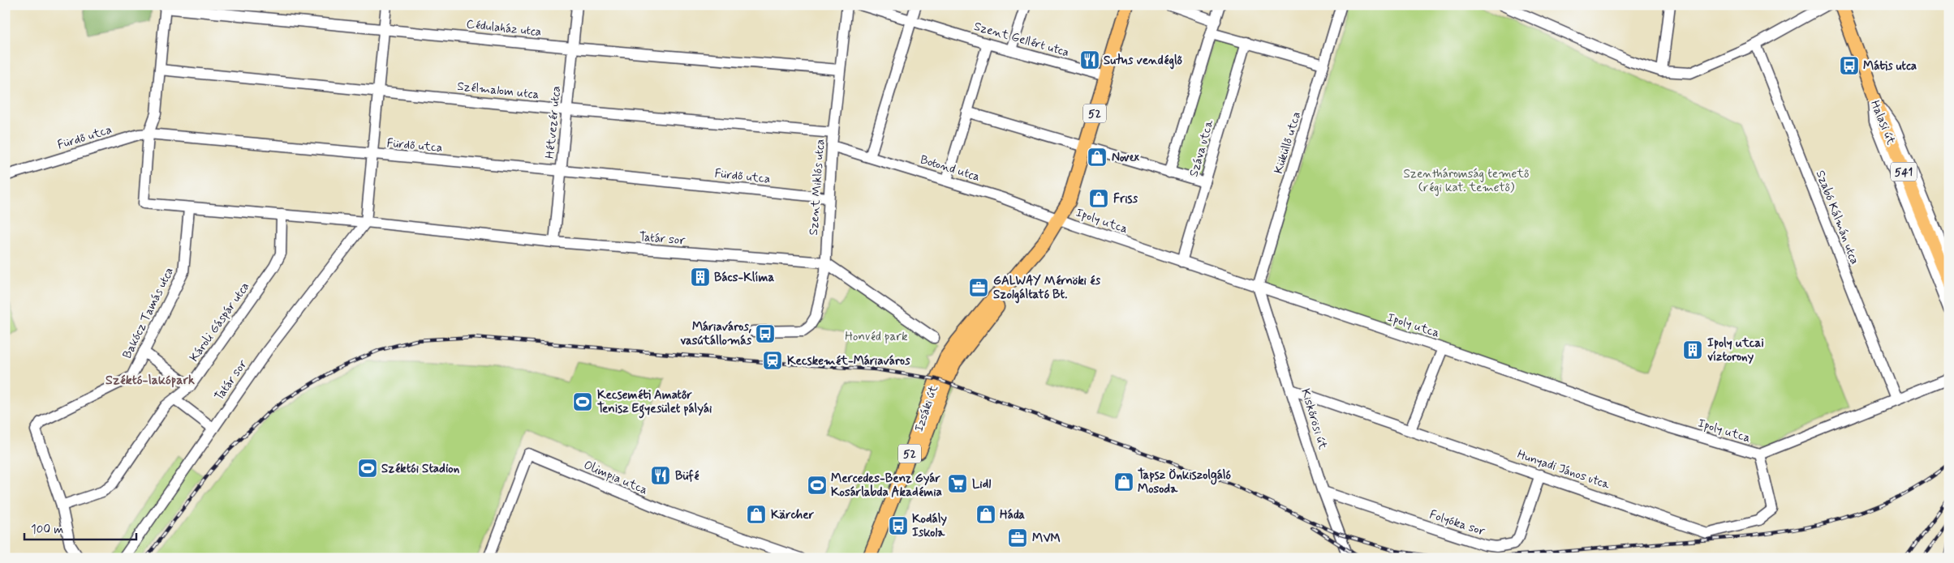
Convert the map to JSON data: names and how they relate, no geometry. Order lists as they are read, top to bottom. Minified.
{"streets":{"main road":["52","Halasi út","541","Izsáki út"],"street":["Cédulaház utca","Szent Gellért utca","Szélmalom utca","Hétvezér utca","Fürdő utca","Küküllő utca","Száva utca","Botond utca","Szent Miklós utca","Szabó Kálmán utca","Ipoly utca","Tatár sor","Bakócz Tamás utca","Károli Gáspár utca","Kiskőrösi út","Hunyadi János utca","Olimpia utca","Folyóka sor"]},"crossings":[["Cédulaház utca","Hétvezér utca"],["Cédulaház utca","Szent Miklós utca"],["Szent Gellért utca","52"],["Szélmalom utca","Hétvezér utca"],["Szélmalom utca","Szent Miklós utca"],["52","Botond utca"],["52","Ipoly utca"],["52","Izsáki út"],["Hétvezér utca","Fürdő utca"],["Hétvezér utca","Tatár sor"],["Fürdő utca","Szent Miklós utca"],["Fürdő utca","Tatár sor"],["Küküllő utca","Ipoly utca"],["Küküllő utca","Kiskőrösi út"],["Száva utca","Ipoly utca"],["Botond utca","Szent Miklós utca"],["Botond utca","Ipoly utca"],["Szent Miklós utca","Tatár sor"],["Ipoly utca","Kiskőrösi út"],["Ipoly utca","Hunyadi János utca"],["Tatár sor","Bakócz Tamás utca"],["Tatár sor","Károli Gáspár utca"],["Bakócz Tamás utca","Károli Gáspár utca"],["Kiskőrösi út","Hunyadi János utca"],["Kiskőrösi út","Folyóka sor"],["Hunyadi János utca","Folyóka sor"]],"districts":["Széktó-lakópark"],"parks":["Szentháromság temető (régi kat. temető)","Honvéd park"],"places":{"restaurant":["Sutus vendéglő","Büfé"],"bus stop":["Mátis utca","Máriaváros, vasútállomás","Kodály Iskola"],"shop":["Novex","Friss","Tapsz Önkiszolgáló Mosoda","Kärcher","Háda"],"building":["Bács-Klíma","Ipoly utcai víztorony"],"office":["GALWAY Mérnöki és Szolgáltató Bt.","MVM"],"station":["Kecskemét-Máriaváros"],"sports":["Kecseméti Amatőr Tenisz Egyesület pályái","Széktói Stadion","Mercedes-Benz Gyár Kosárlabda Akadémia"],"supermarket":["Lidl"]},"scale_bar":"100 m"}
